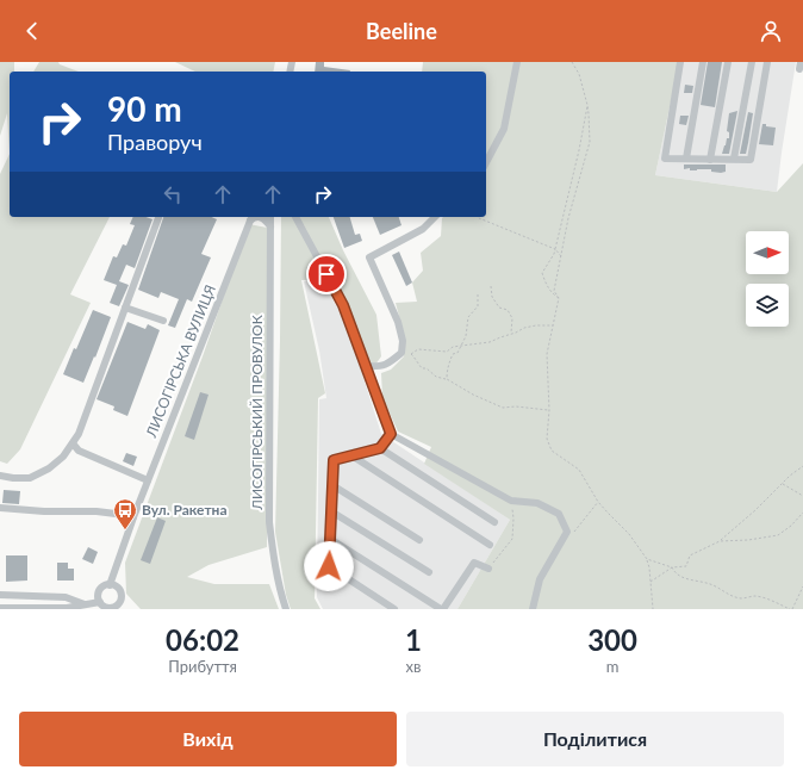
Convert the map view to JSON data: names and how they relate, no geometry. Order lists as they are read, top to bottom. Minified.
{"streets":{"street":["ЛИСОГІРСЬКА ВУЛИЦЯ","ЛИСОГІРСЬКИЙ ПРОВУЛОК"]},"places":{"bus stop":["Вул. Ракетна"]},"north":"right","page":{"header":"Beeline","turn":["90 m","Праворуч"],"eta":["06:02","Прибуття","1","хв","300","m"],"buttons":["Вихід","Поділитися"]}}
